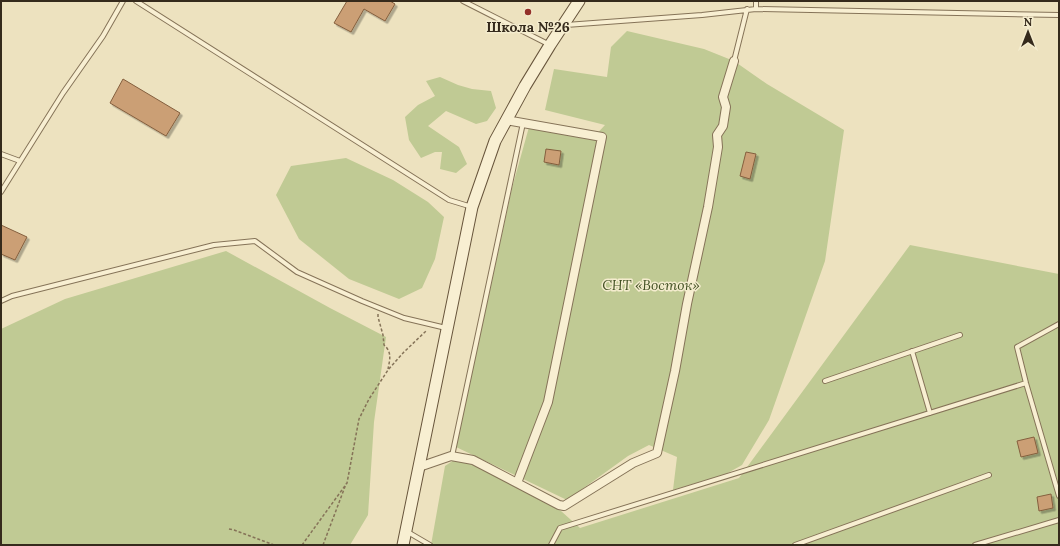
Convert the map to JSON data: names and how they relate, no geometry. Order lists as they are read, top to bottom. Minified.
{"parks":["СНТ «Восток»"],"places":["Школа №26"],"north":"top"}
